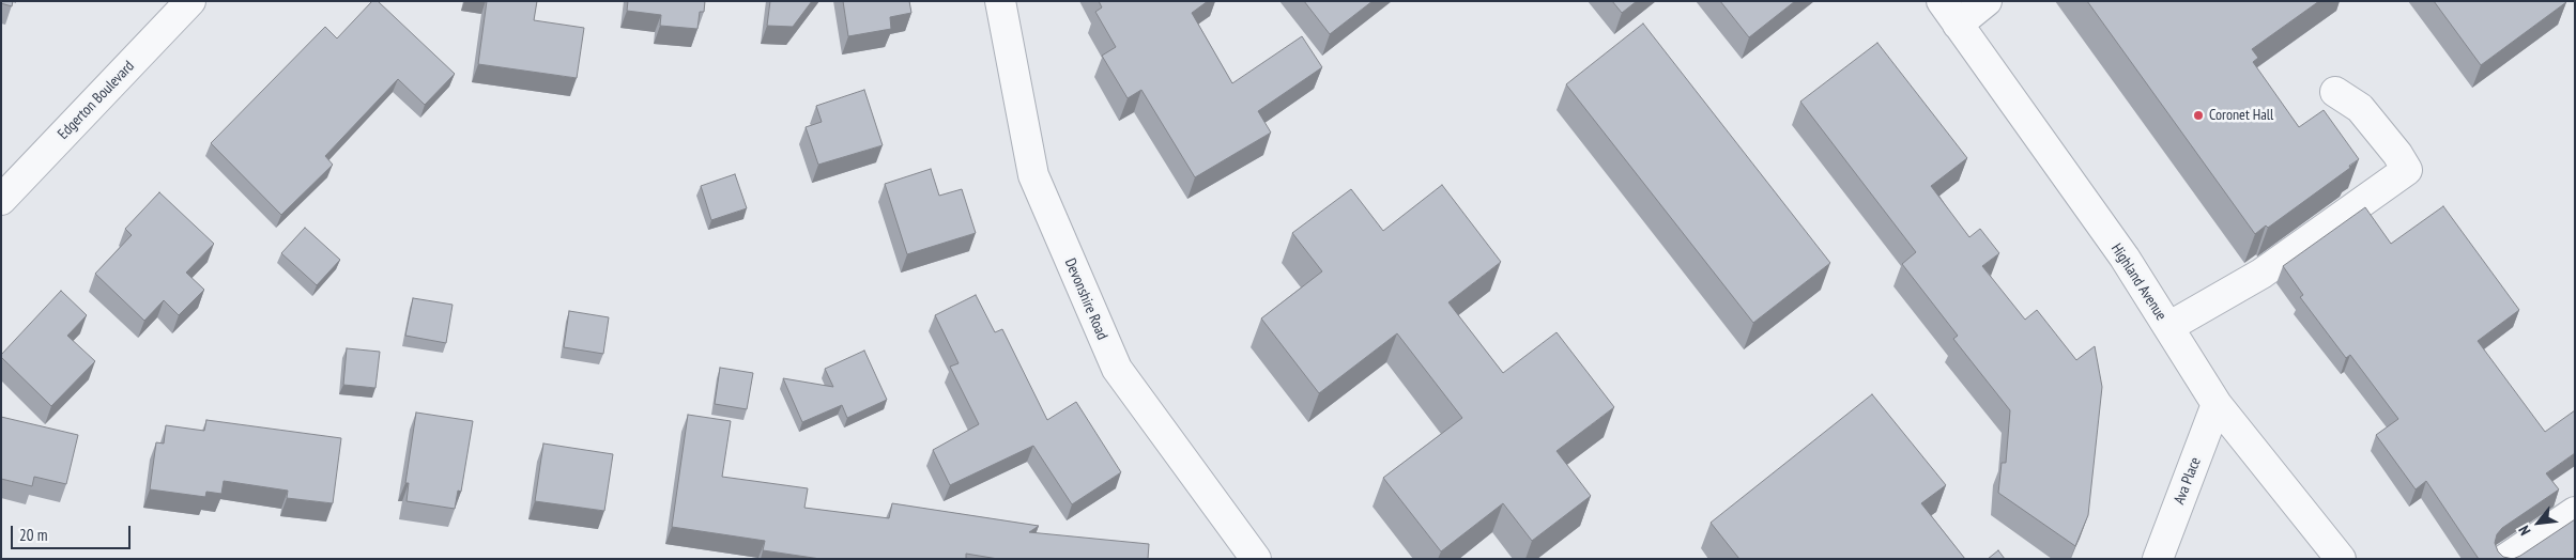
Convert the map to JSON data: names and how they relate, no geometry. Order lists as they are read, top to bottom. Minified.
{"streets":{"street":["Edgerton Boulevard","Highland Avenue","Devonshire Road","Ava Place"]},"crossings":[["Highland Avenue","Ava Place"]],"places":["Coronet Hall"],"scale_bar":"20 m","north":"bottom left"}
